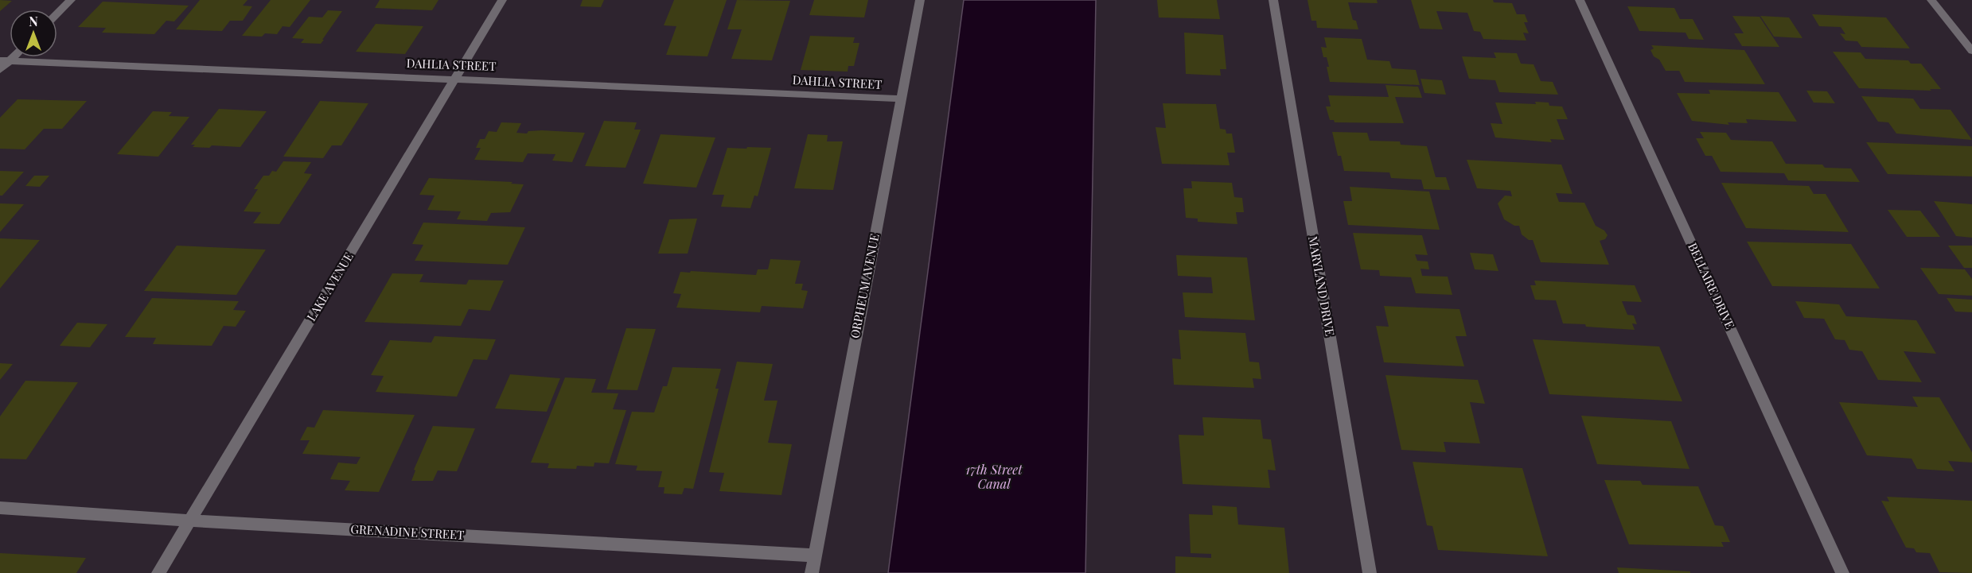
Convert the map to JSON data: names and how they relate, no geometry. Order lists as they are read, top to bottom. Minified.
{"streets":{"street":["DAHLIA STREET","ORPHEUM AVENUE","MARYLAND DRIVE","BELLAIRE DRIVE","LAKE AVENUE","GRENADINE STREET"]},"crossings":[["DAHLIA STREET","ORPHEUM AVENUE"],["DAHLIA STREET","LAKE AVENUE"],["ORPHEUM AVENUE","GRENADINE STREET"],["LAKE AVENUE","GRENADINE STREET"]],"water":["17th Street Canal"],"north":"top"}
